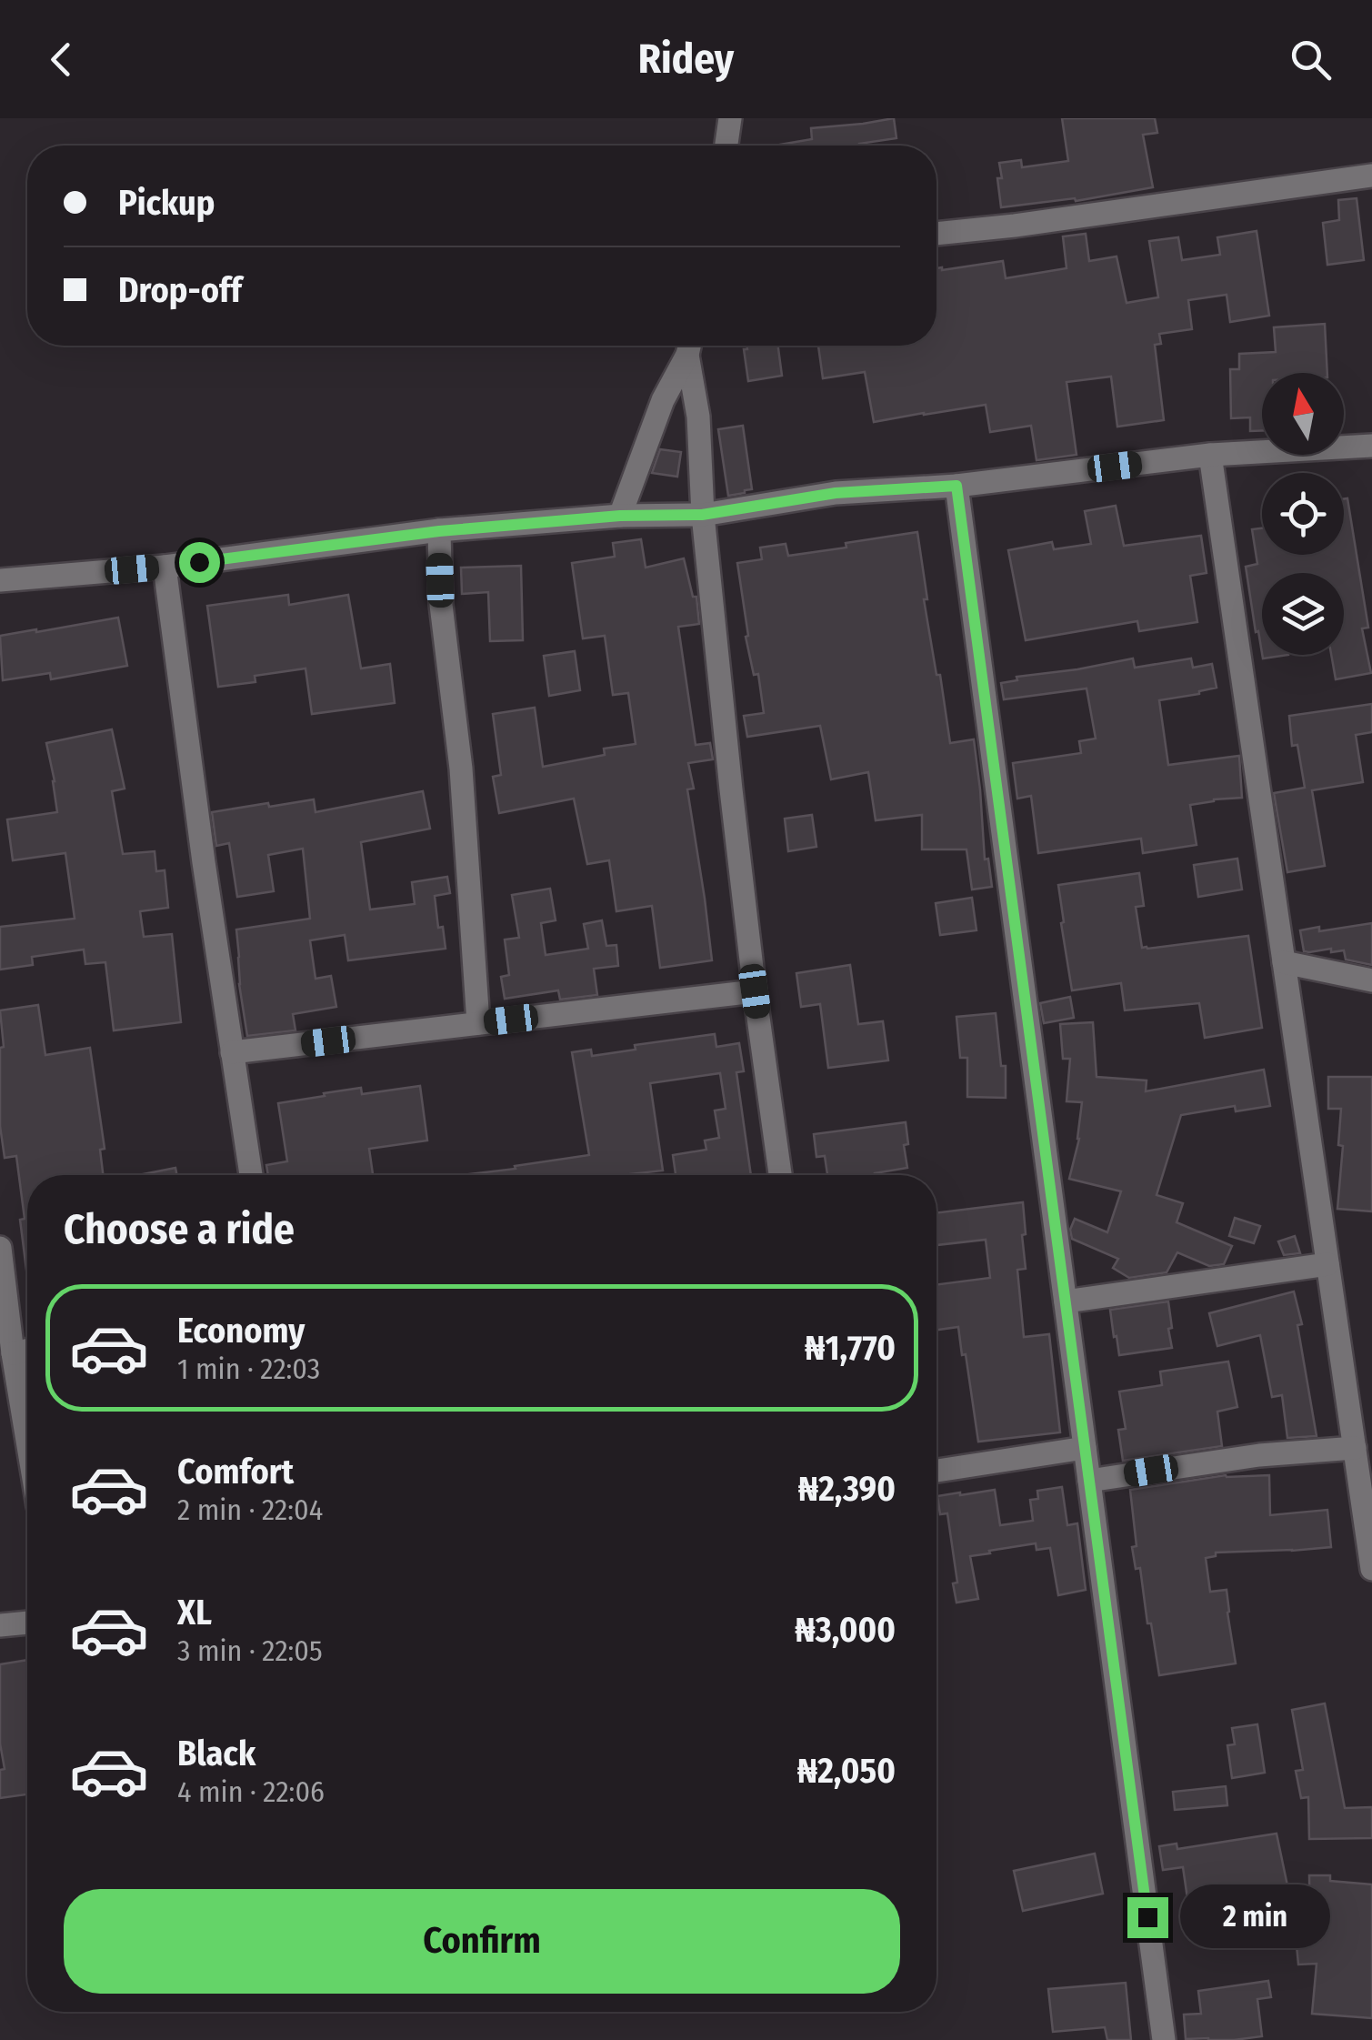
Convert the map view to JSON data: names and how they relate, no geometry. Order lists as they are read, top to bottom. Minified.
{"north":"top","page":{"header":"Ridey","banner":["Pickup","Drop-off"],"heading":"Choose a ride","list":[{"name":"Economy","note":"1 min · 22:03","value":"₦1,770"},{"name":"Comfort","note":"2 min · 22:04","value":"₦2,390"},{"name":"XL","note":"3 min · 22:05","value":"₦3,000"},{"name":"Black","note":"4 min · 22:06","value":"₦2,050"}],"buttons":"Confirm","bubble":"2 min"}}
